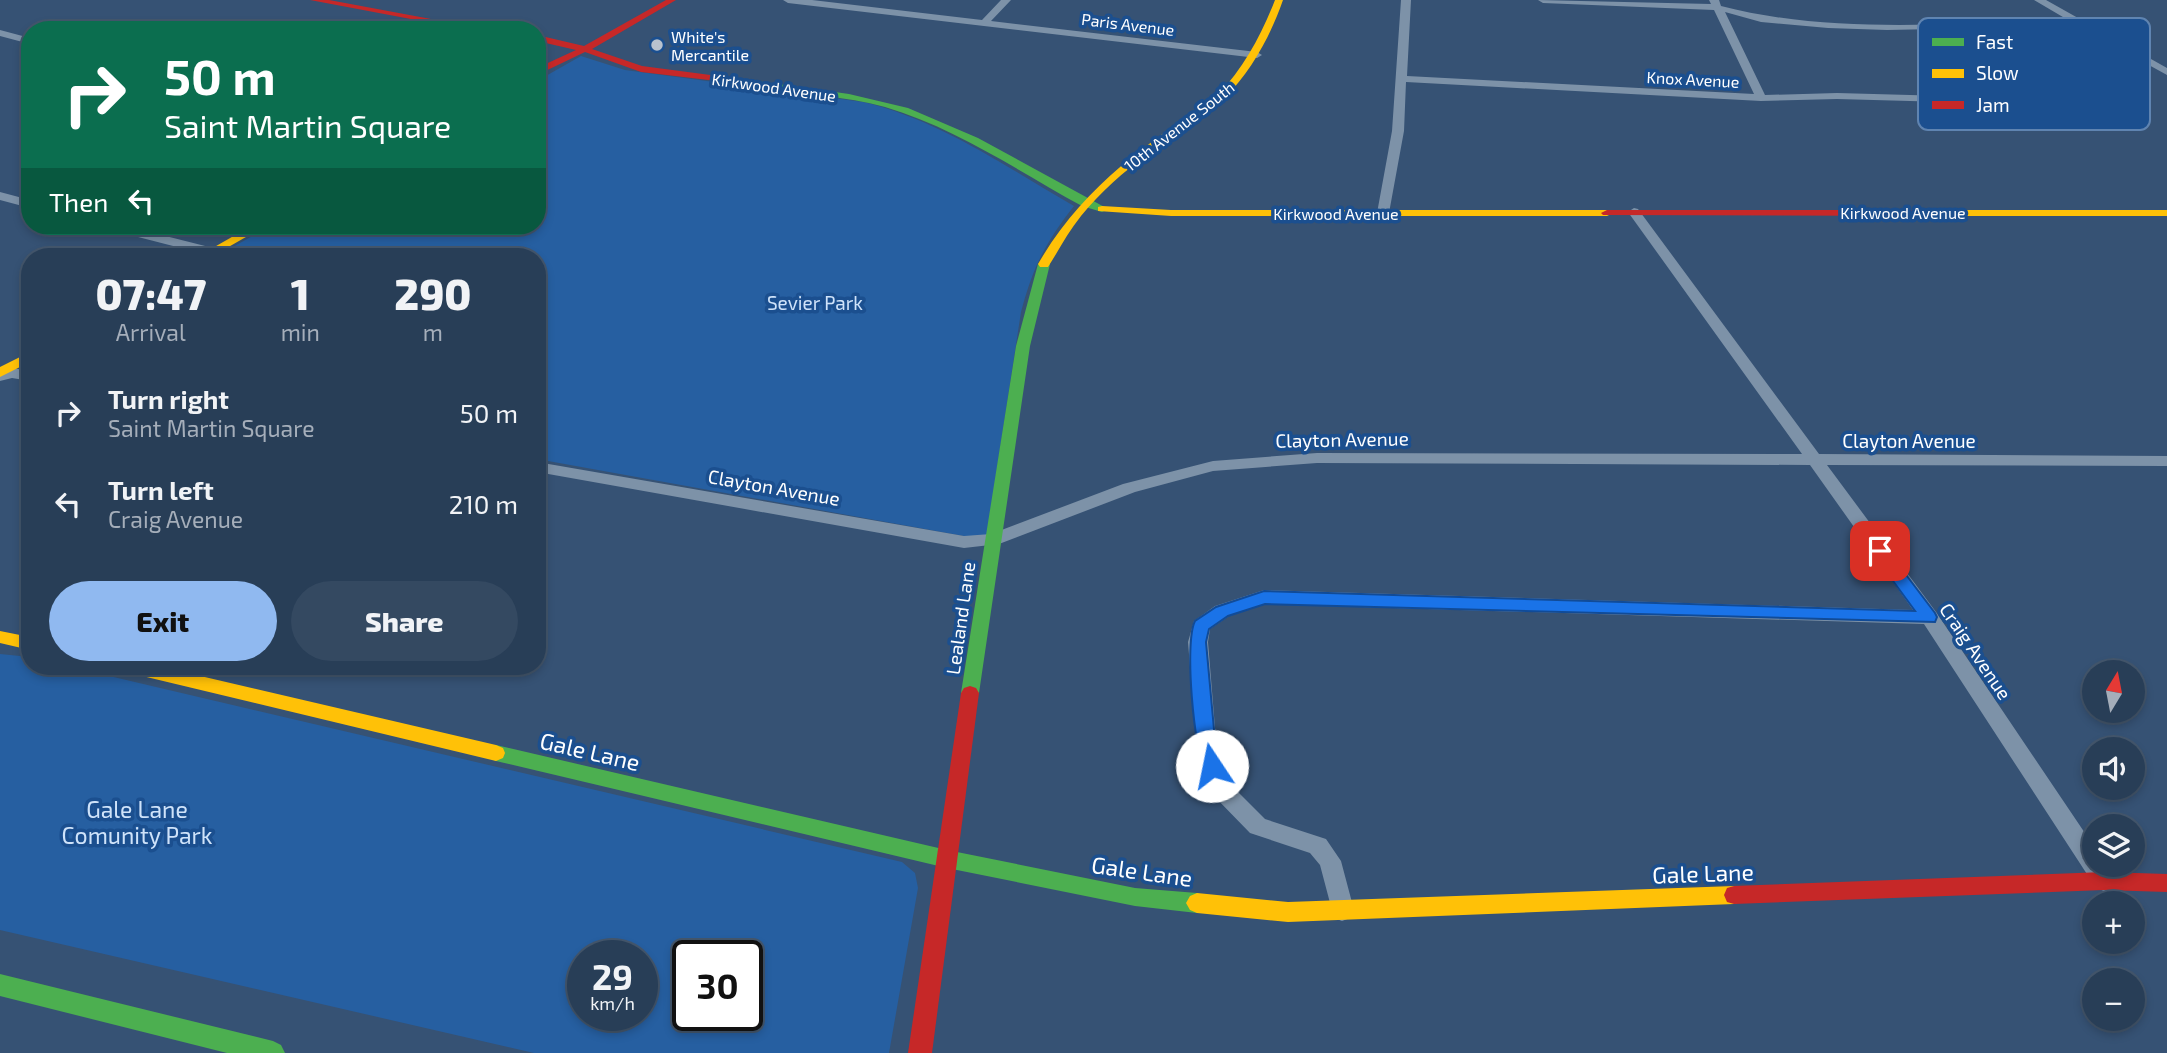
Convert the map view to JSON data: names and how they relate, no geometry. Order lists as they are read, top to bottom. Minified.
{"streets":{"main road":["Kirkwood Avenue","10th Avenue South","Lealand Lane","Gale Lane"],"street":["Paris Avenue","Knox Avenue","Clayton Avenue","Craig Avenue"]},"crossings":[["Paris Avenue","10th Avenue South"],["Kirkwood Avenue","10th Avenue South"],["Kirkwood Avenue","Lealand Lane"],["Kirkwood Avenue","Craig Avenue"],["10th Avenue South","Lealand Lane"],["Clayton Avenue","Lealand Lane"],["Clayton Avenue","Craig Avenue"],["Lealand Lane","Gale Lane"],["Craig Avenue","Gale Lane"]],"parks":["Sevier Park","Gale Lane Comunity Park"],"places":["White's Mercantile"],"legend":["Fast","Slow","Jam"],"north":"top","page":{"turn":["50 m","Saint Martin Square"],"then":"Then","eta":["07:47","Arrival","1","min","290","m"],"list":[{"name":"Turn right","note":"Saint Martin Square","value":"50 m"},{"name":"Turn left","note":"Craig Avenue","value":"210 m"}],"buttons":["Exit","Share"],"map_buttons":["+","−"],"speed":"29 km/h","limit":"30"}}
